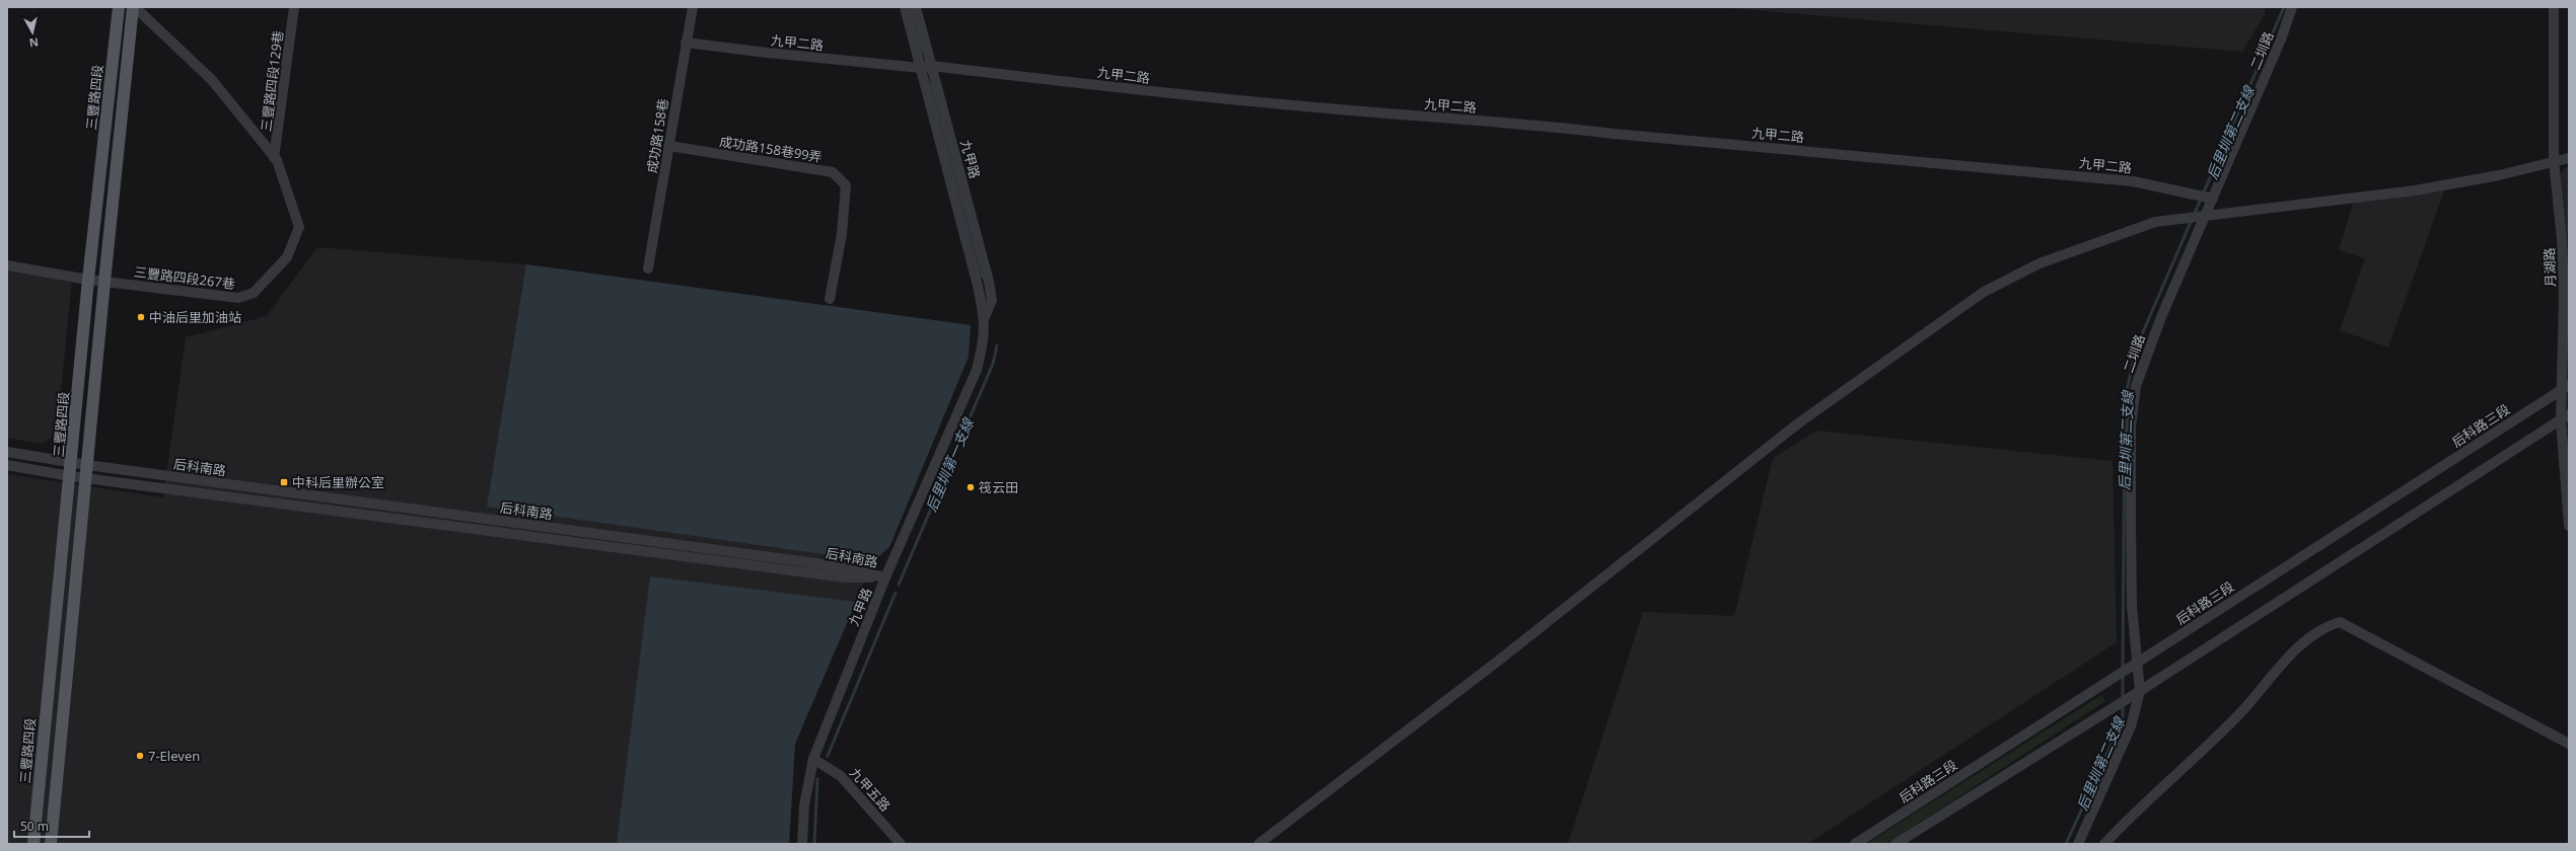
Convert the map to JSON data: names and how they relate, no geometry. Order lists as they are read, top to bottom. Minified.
{"streets":{"main road":["三豐路四段"],"street":["九甲二路","二圳路","三豐路四段129巷","成功路158巷","成功路158巷99弄","九甲路","月湖路","三豐路四段267巷","后科路三段","后科南路","九甲五路"]},"crossings":[["九甲二路","二圳路"],["九甲二路","成功路158巷"],["九甲二路","九甲路"],["二圳路","后科路三段"],["三豐路四段129巷","三豐路四段267巷"],["三豐路四段","三豐路四段267巷"],["三豐路四段","后科南路"],["成功路158巷","成功路158巷99弄"],["九甲路","后科南路"],["九甲路","九甲五路"],["月湖路","后科路三段"]],"water":["后里圳第二支線","后里圳第一支線"],"places":{"other":["中油后里加油站","筏云田","7-Eleven"],"transit":["中科后里辦公室"]},"scale_bar":"50 m","north":"bottom"}
